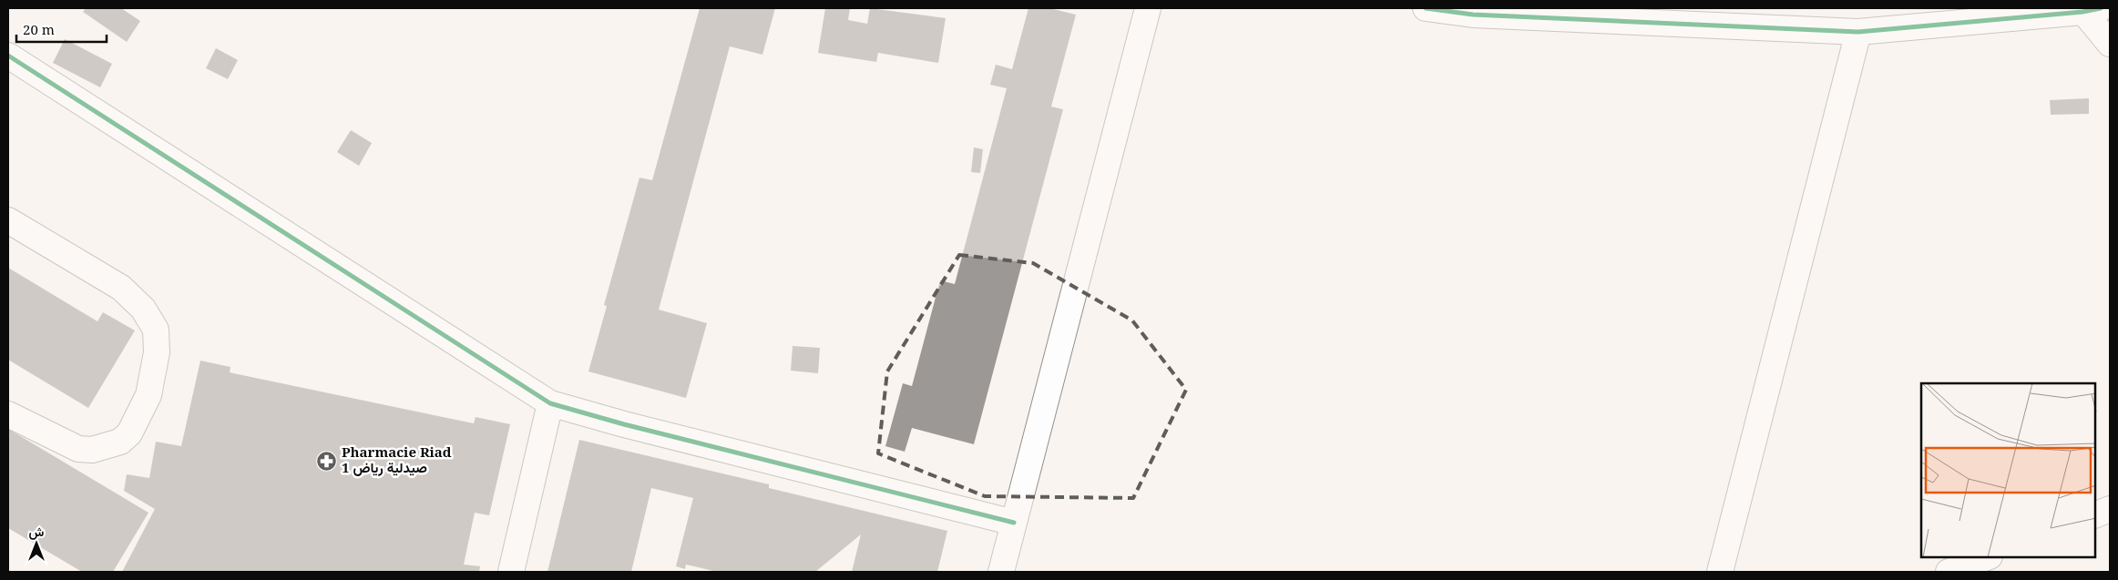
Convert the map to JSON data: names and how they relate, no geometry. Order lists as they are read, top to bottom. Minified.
{"places":{"pharmacy":["Pharmacie Riad 1 صيدلية رياض"]},"scale_bar":"20 m","north":"top"}
